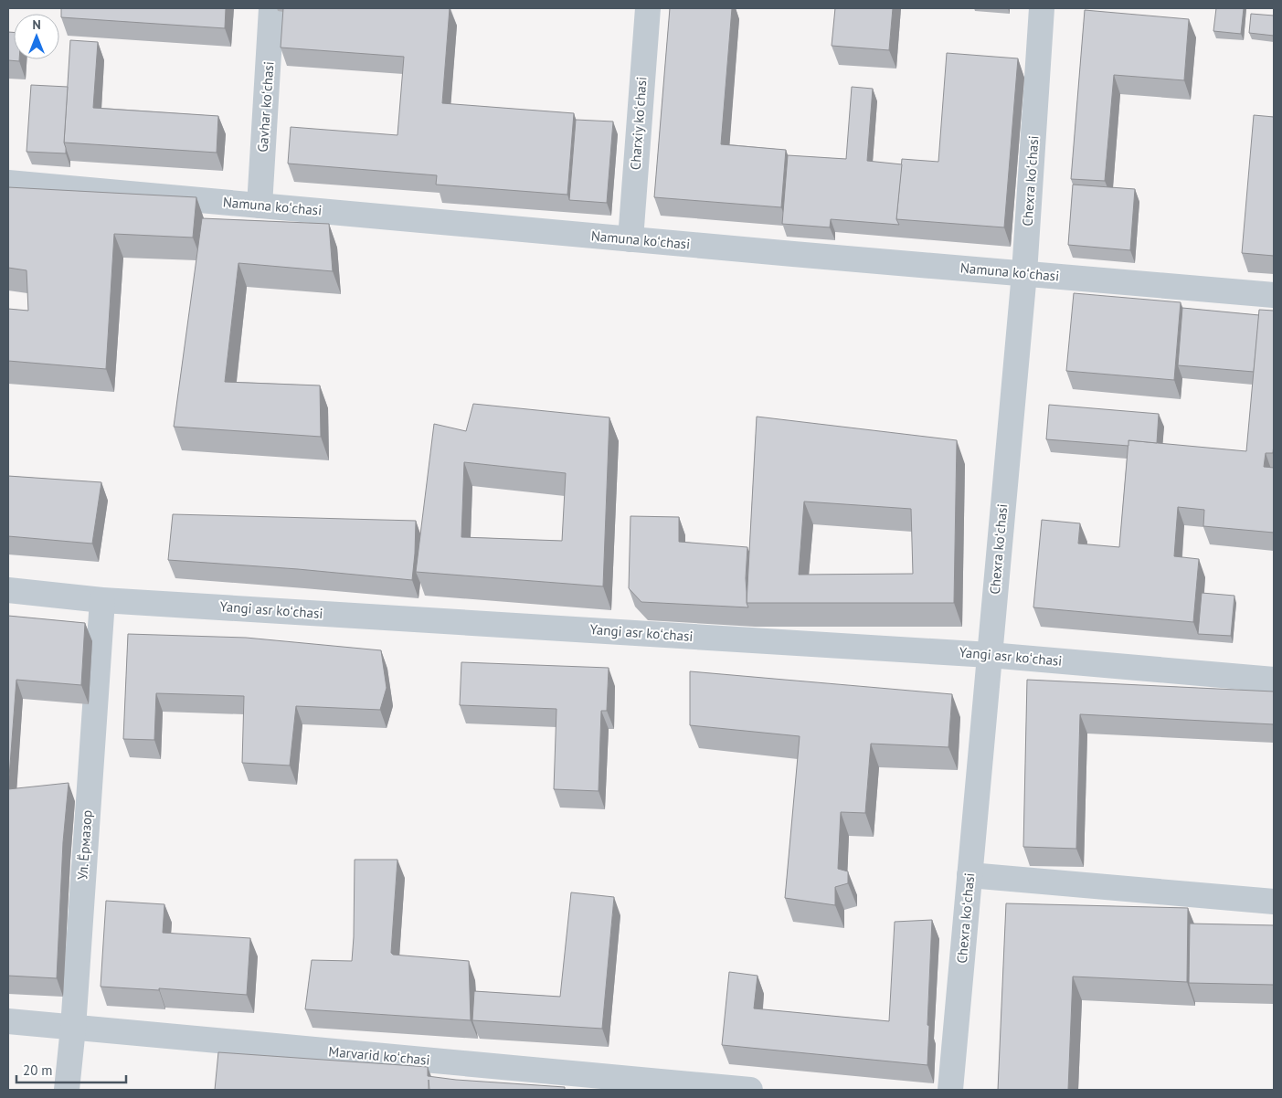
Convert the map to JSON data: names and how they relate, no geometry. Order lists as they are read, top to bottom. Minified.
{"streets":{"street":["Gavhar koʻchasi","Charxiy koʻchasi","Chexra koʻchasi","Namuna koʻchasi","Yangi asr koʻchasi","Ул. Ёрмазор","Marvarid koʻchasi"]},"crossings":[["Gavhar koʻchasi","Namuna koʻchasi"],["Charxiy koʻchasi","Namuna koʻchasi"],["Chexra koʻchasi","Namuna koʻchasi"],["Chexra koʻchasi","Yangi asr koʻchasi"],["Yangi asr koʻchasi","Ул. Ёрмазор"],["Ул. Ёрмазор","Marvarid koʻchasi"]],"scale_bar":"20 m","north":"top"}
